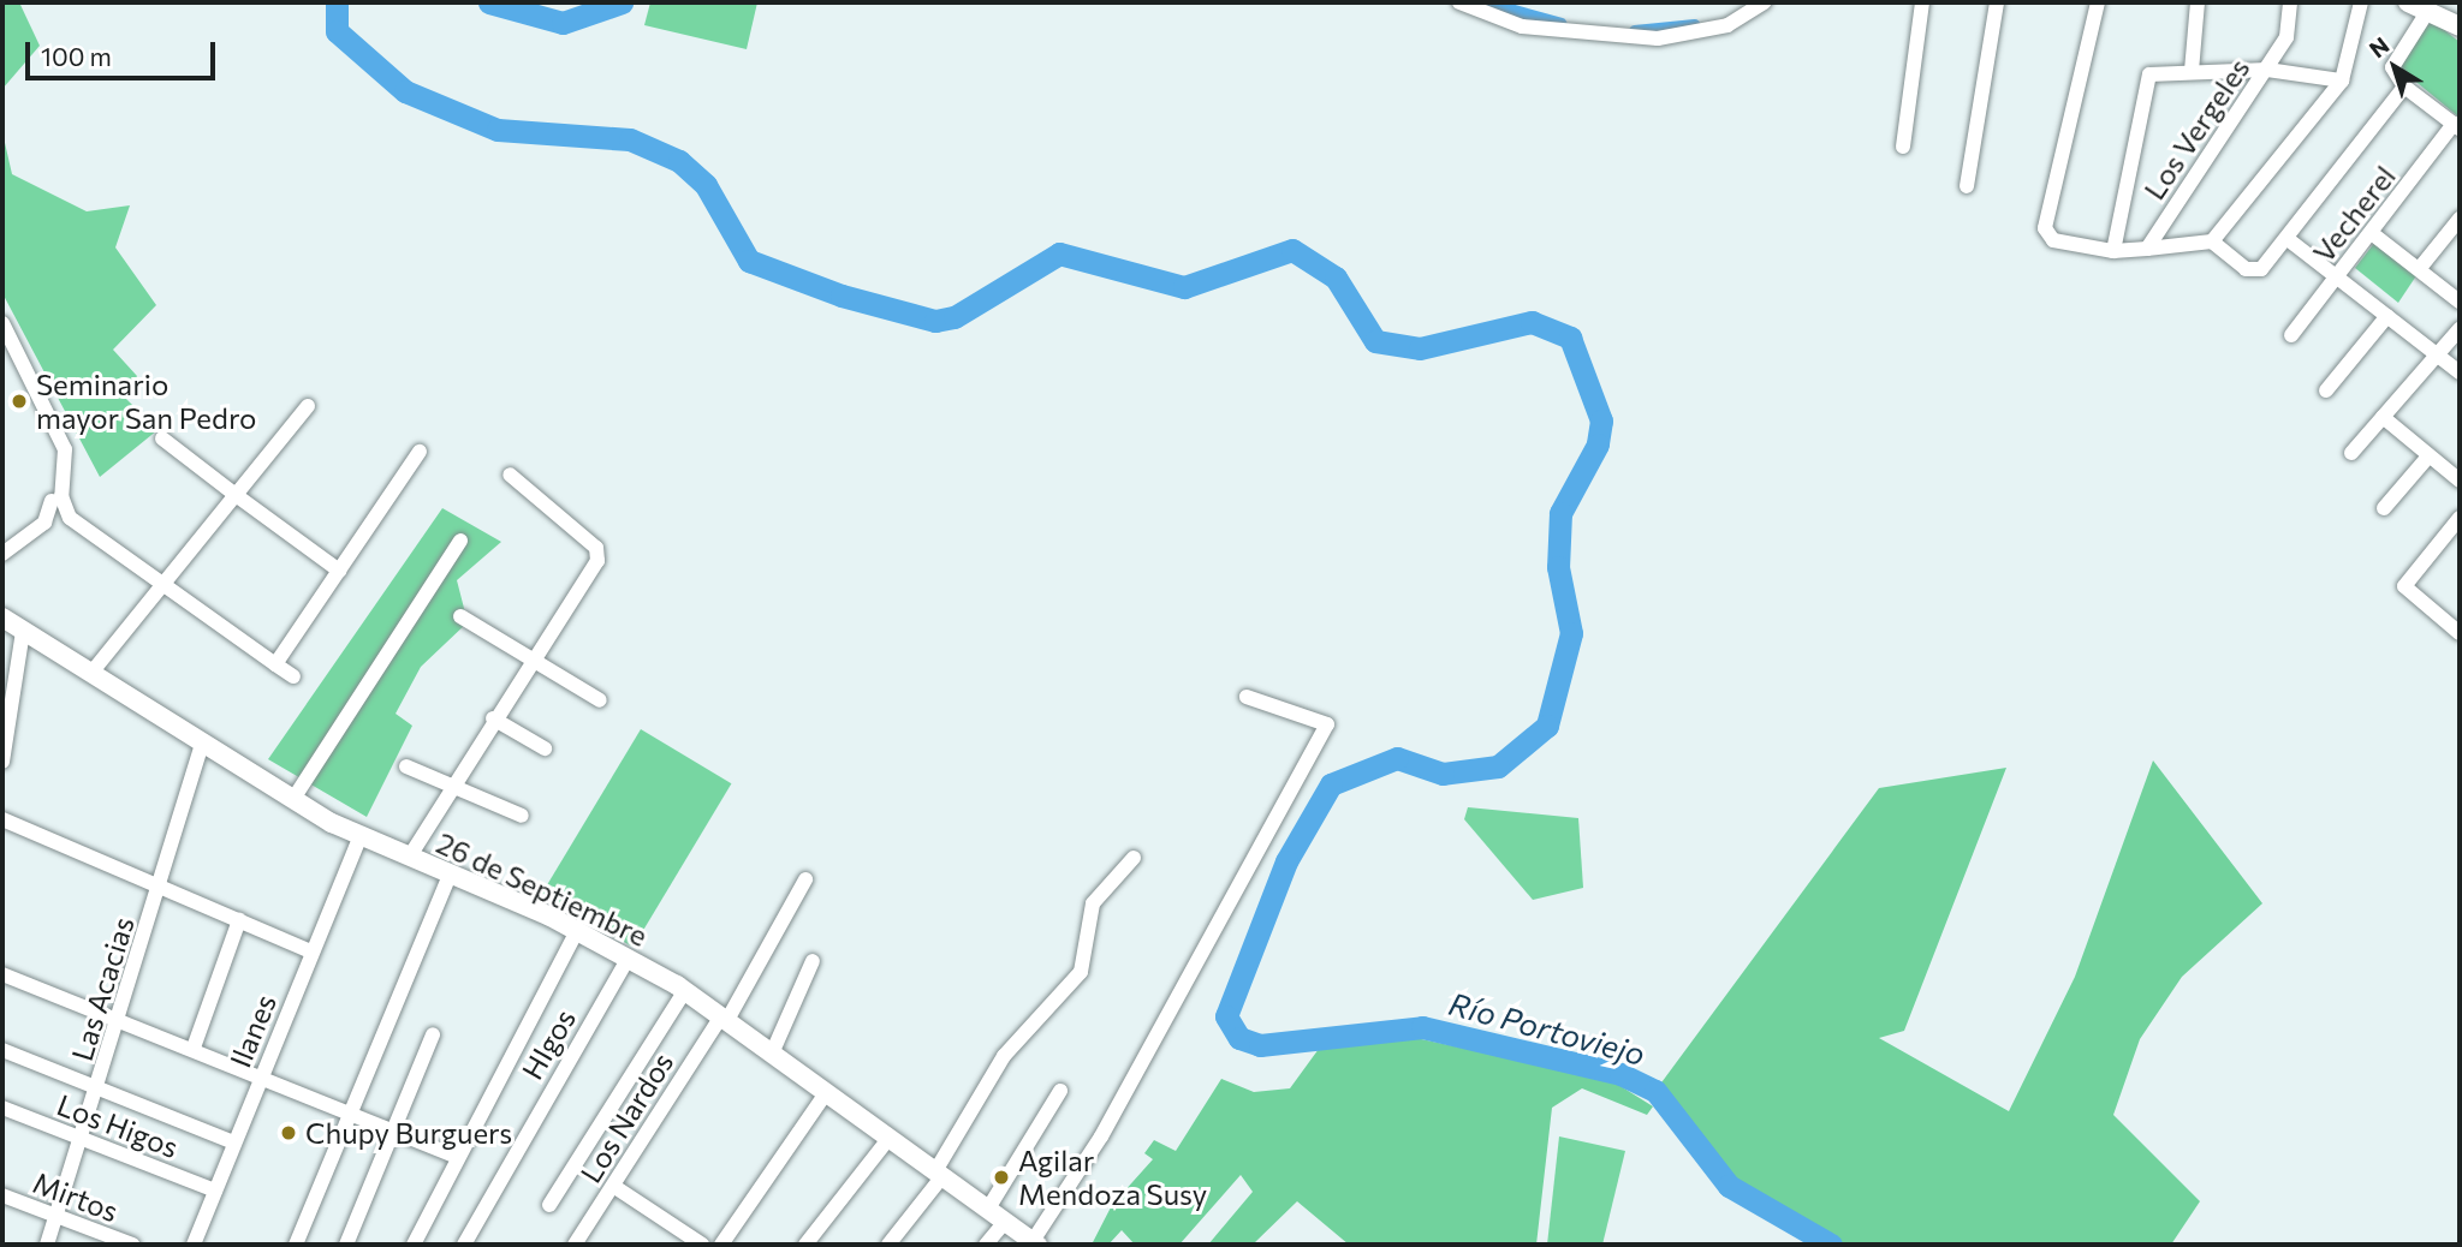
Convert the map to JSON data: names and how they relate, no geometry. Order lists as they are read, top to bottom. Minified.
{"streets":{"street":["Los Vergeles","Vecherel","26 de Septiembre","Las Acacias","Ilanes","HIgos","Los Nardos","Los Higos","Mirtos"]},"crossings":[["26 de Septiembre","Las Acacias"],["26 de Septiembre","Ilanes"],["26 de Septiembre","HIgos"],["26 de Septiembre","Los Nardos"],["Las Acacias","Los Higos"],["Las Acacias","Mirtos"],["Ilanes","Los Higos"]],"water":["Río Portoviejo"],"places":["Seminario mayor San Pedro","Chupy Burguers","Agilar Mendoza Susy"],"scale_bar":"100 m","north":"top left"}
